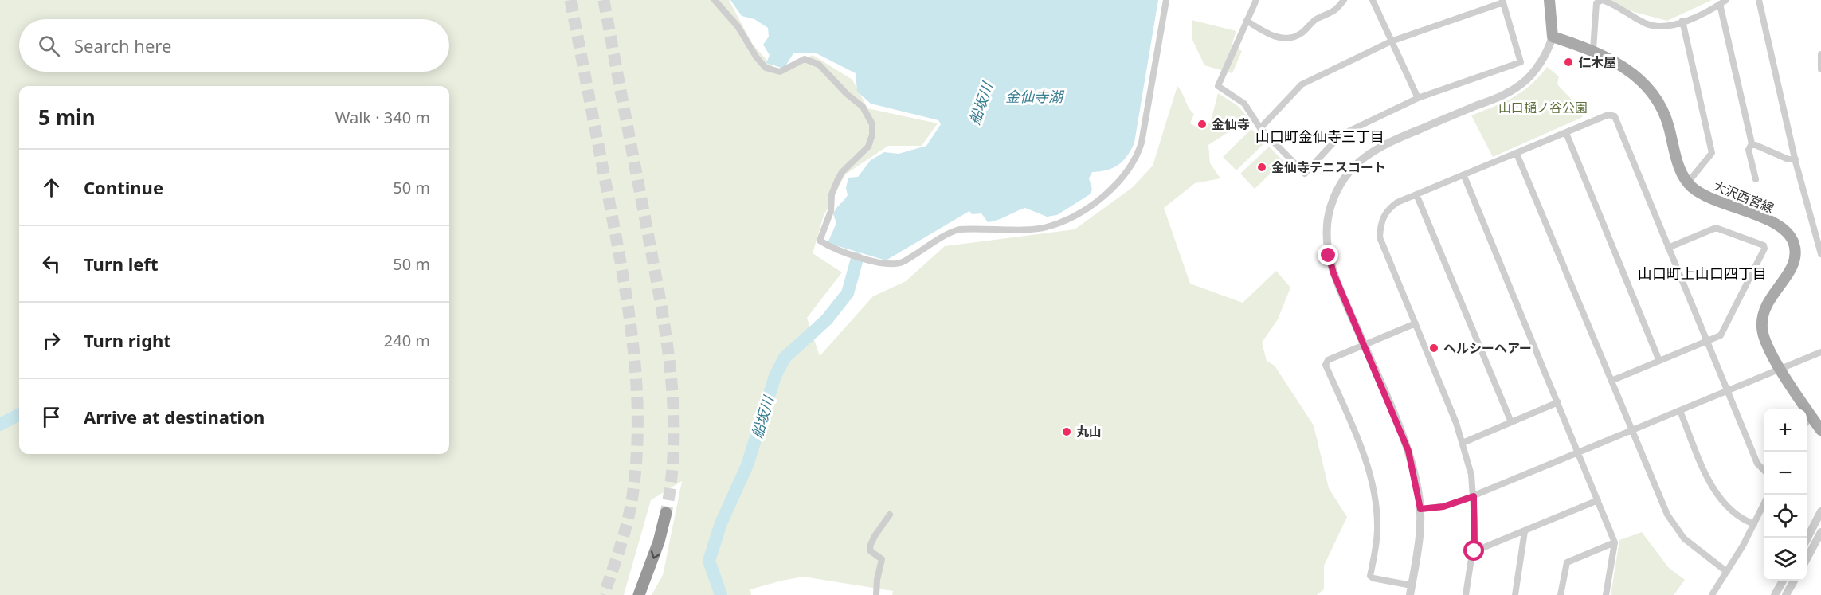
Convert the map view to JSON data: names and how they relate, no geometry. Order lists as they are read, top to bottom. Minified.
{"streets":{"main road":["大沢西宮線"]},"districts":["山口町金仙寺三丁目","山口町上山口四丁目"],"water":["金仙寺湖","船坂川"],"parks":["山口樋ノ谷公園"],"places":["仁木屋","金仙寺","金仙寺テニスコート","ヘルシーヘアー","丸山"],"page":{"search":"Search here","heading":["5 min","Walk · 340 m"],"list":[["Continue","50 m"],["Turn left","50 m"],["Turn right","240 m"],"Arrive at destination"],"map_buttons":["+","−"]}}
